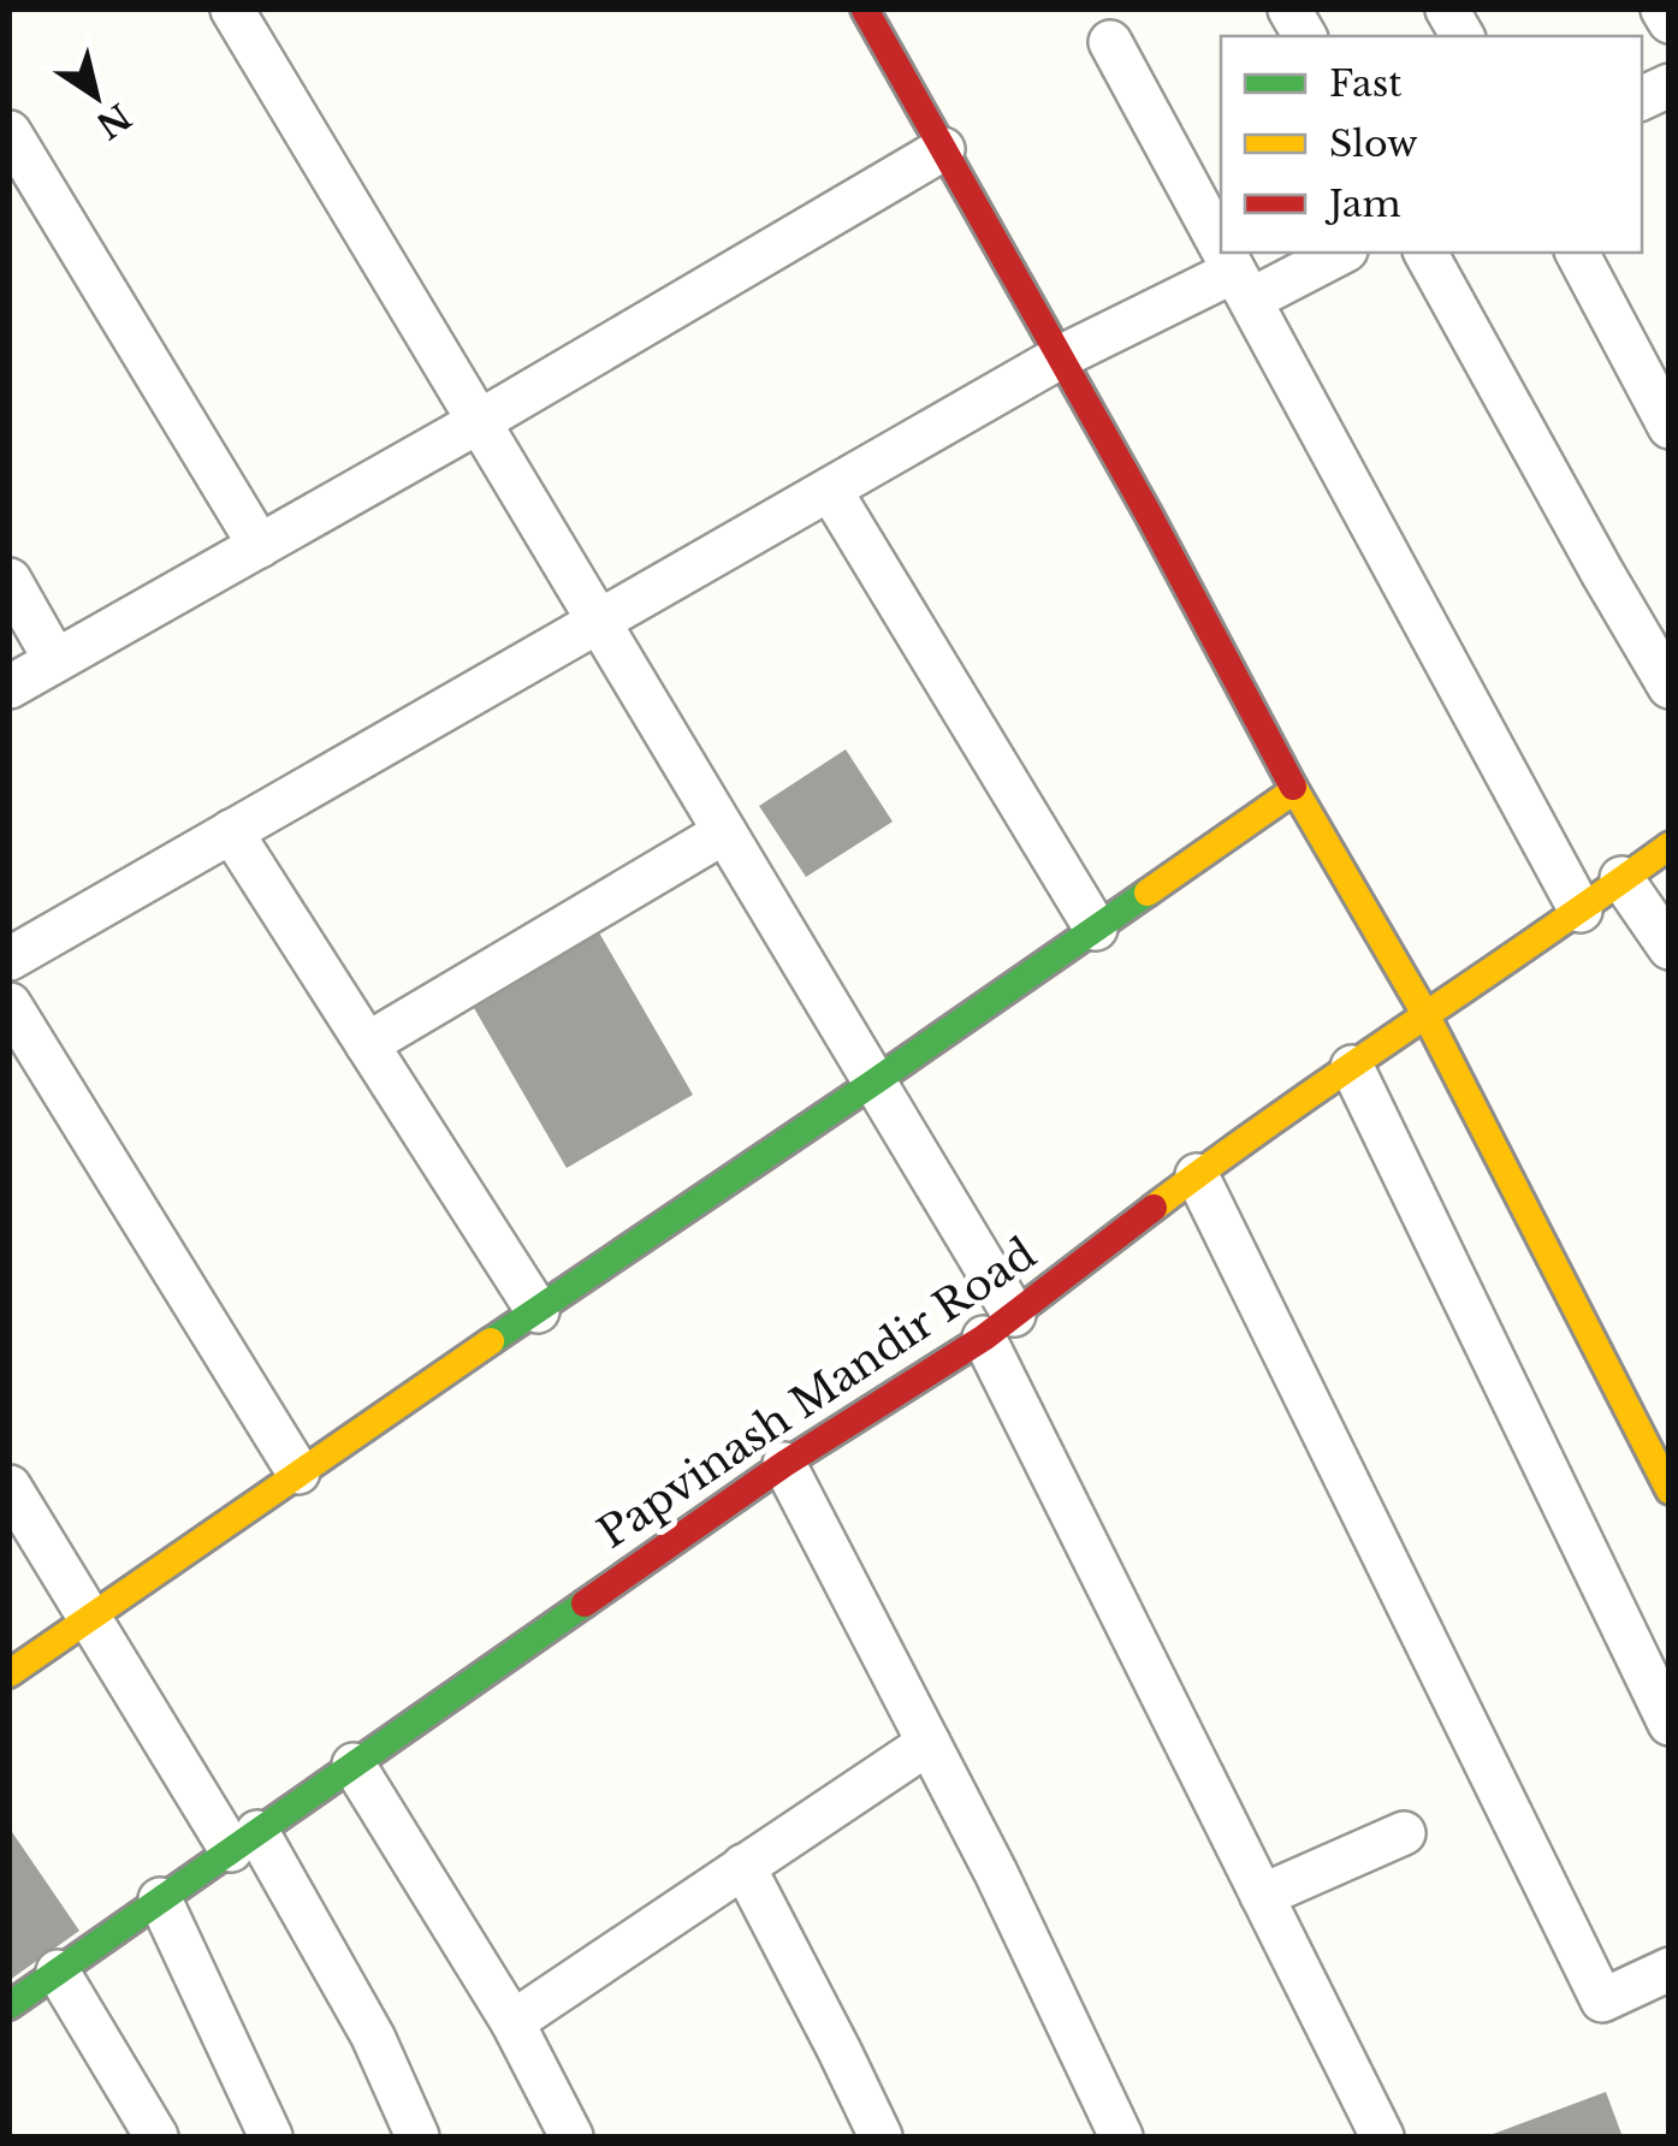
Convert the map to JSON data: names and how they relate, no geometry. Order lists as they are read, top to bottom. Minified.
{"streets":{"street":["Papvinash Mandir Road"]},"legend":["Fast","Slow","Jam"],"north":"bottom right"}
